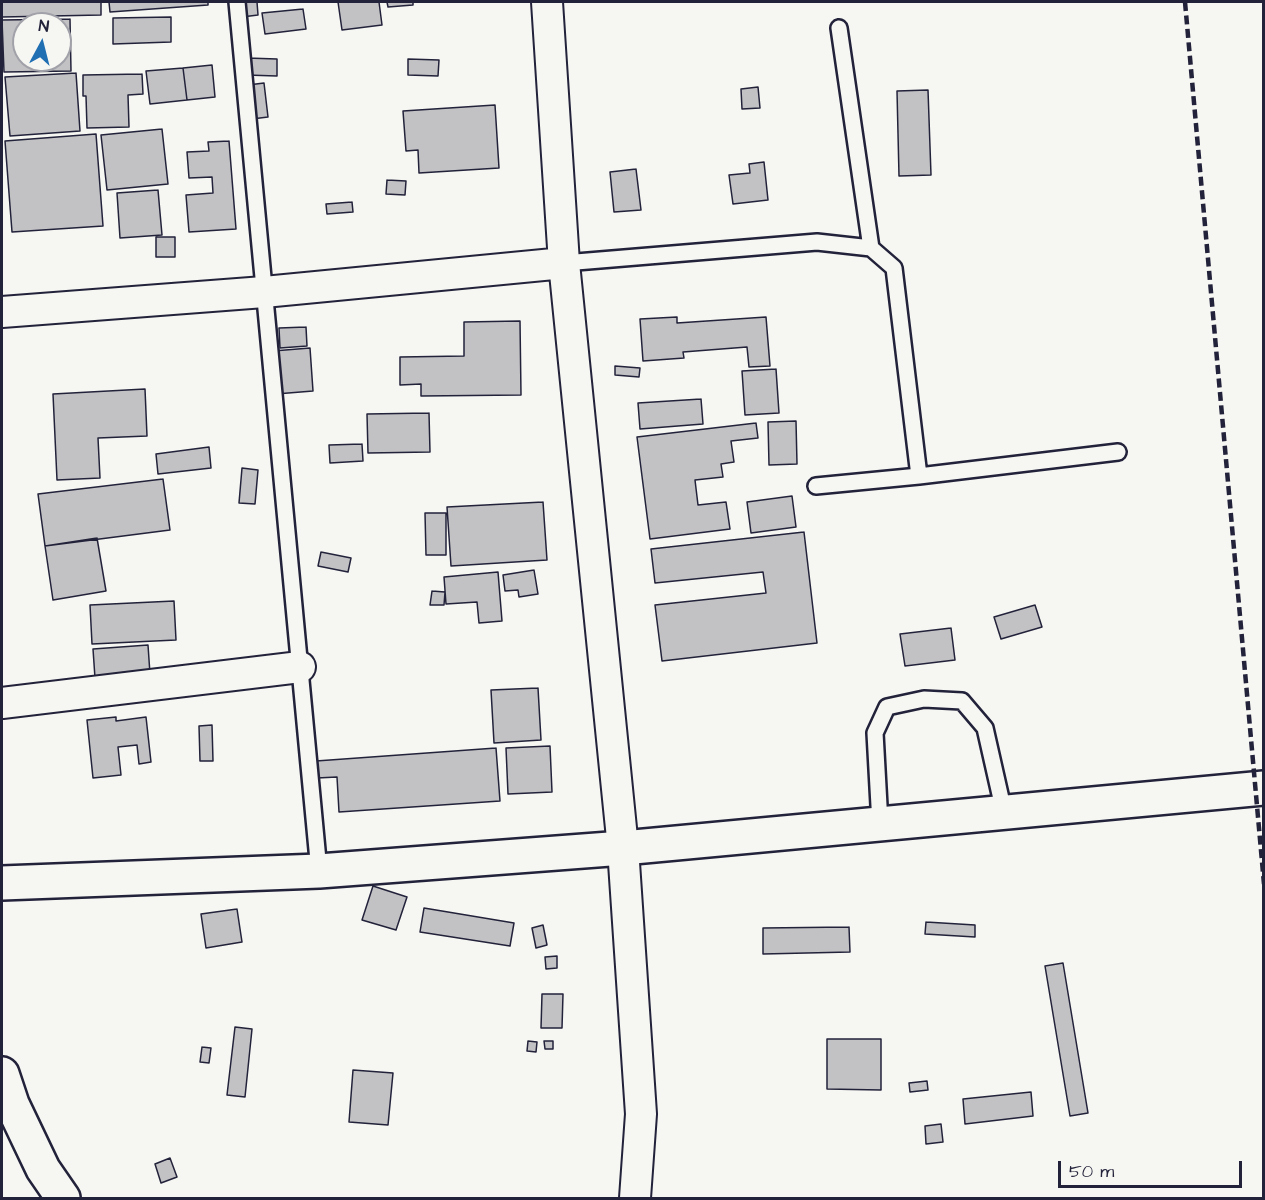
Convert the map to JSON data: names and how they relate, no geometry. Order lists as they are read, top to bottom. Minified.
{"scale_bar":"50 m","north":"top"}
